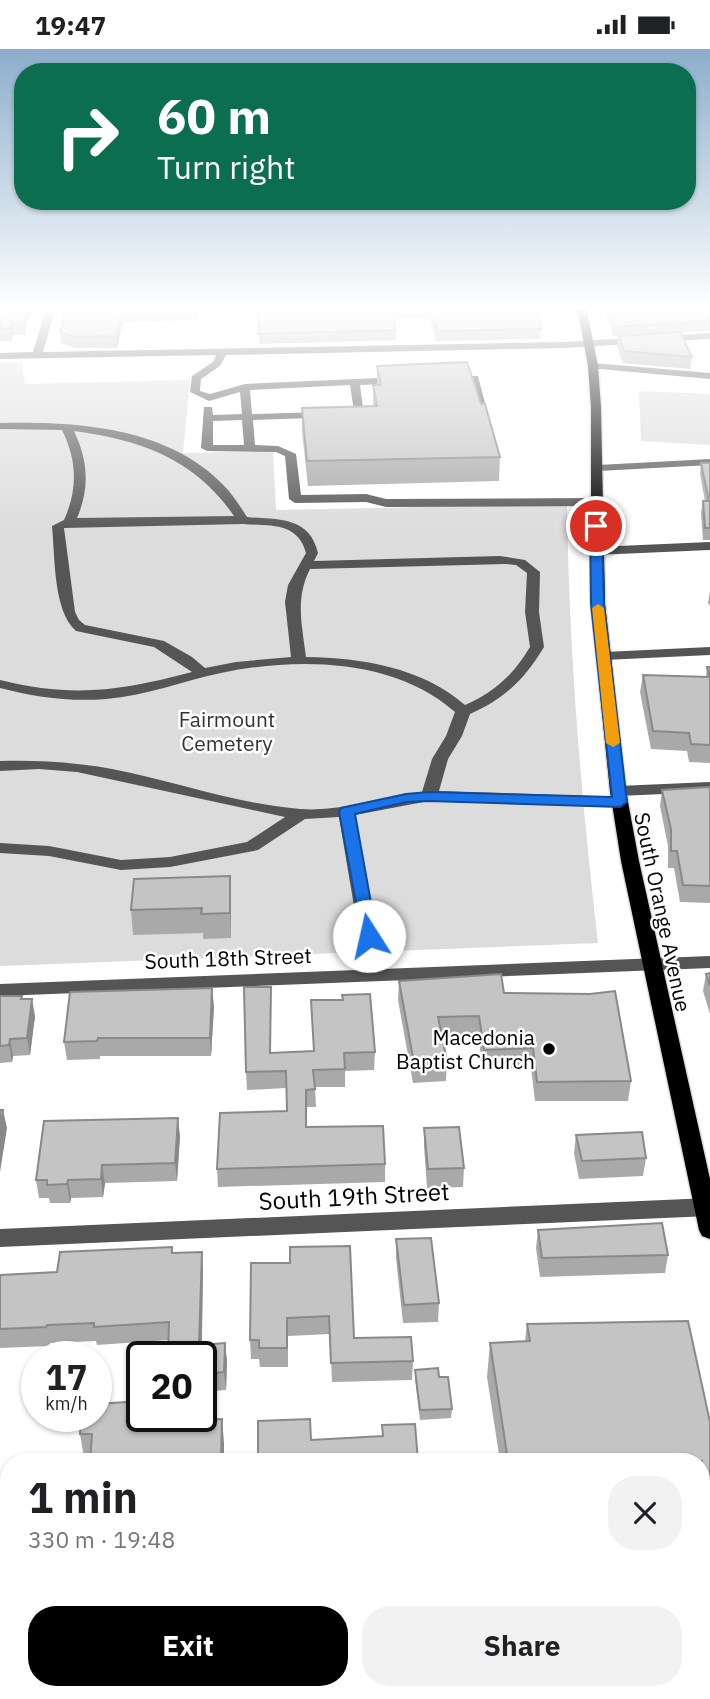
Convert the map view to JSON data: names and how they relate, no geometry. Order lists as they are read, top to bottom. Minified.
{"streets":{"main road":["South Orange Avenue"],"street":["South 18th Street","South 19th Street"]},"crossings":[["South Orange Avenue","South 18th Street"],["South Orange Avenue","South 19th Street"]],"parks":["Fairmount Cemetery"],"places":["Macedonia Baptist Church"],"page":{"status":"19:47","turn":["60 m","Turn right"],"speed":"17 km/h","limit":"20","heading":["1 min","330 m · 19:48"],"buttons":["Exit","Share"]}}
